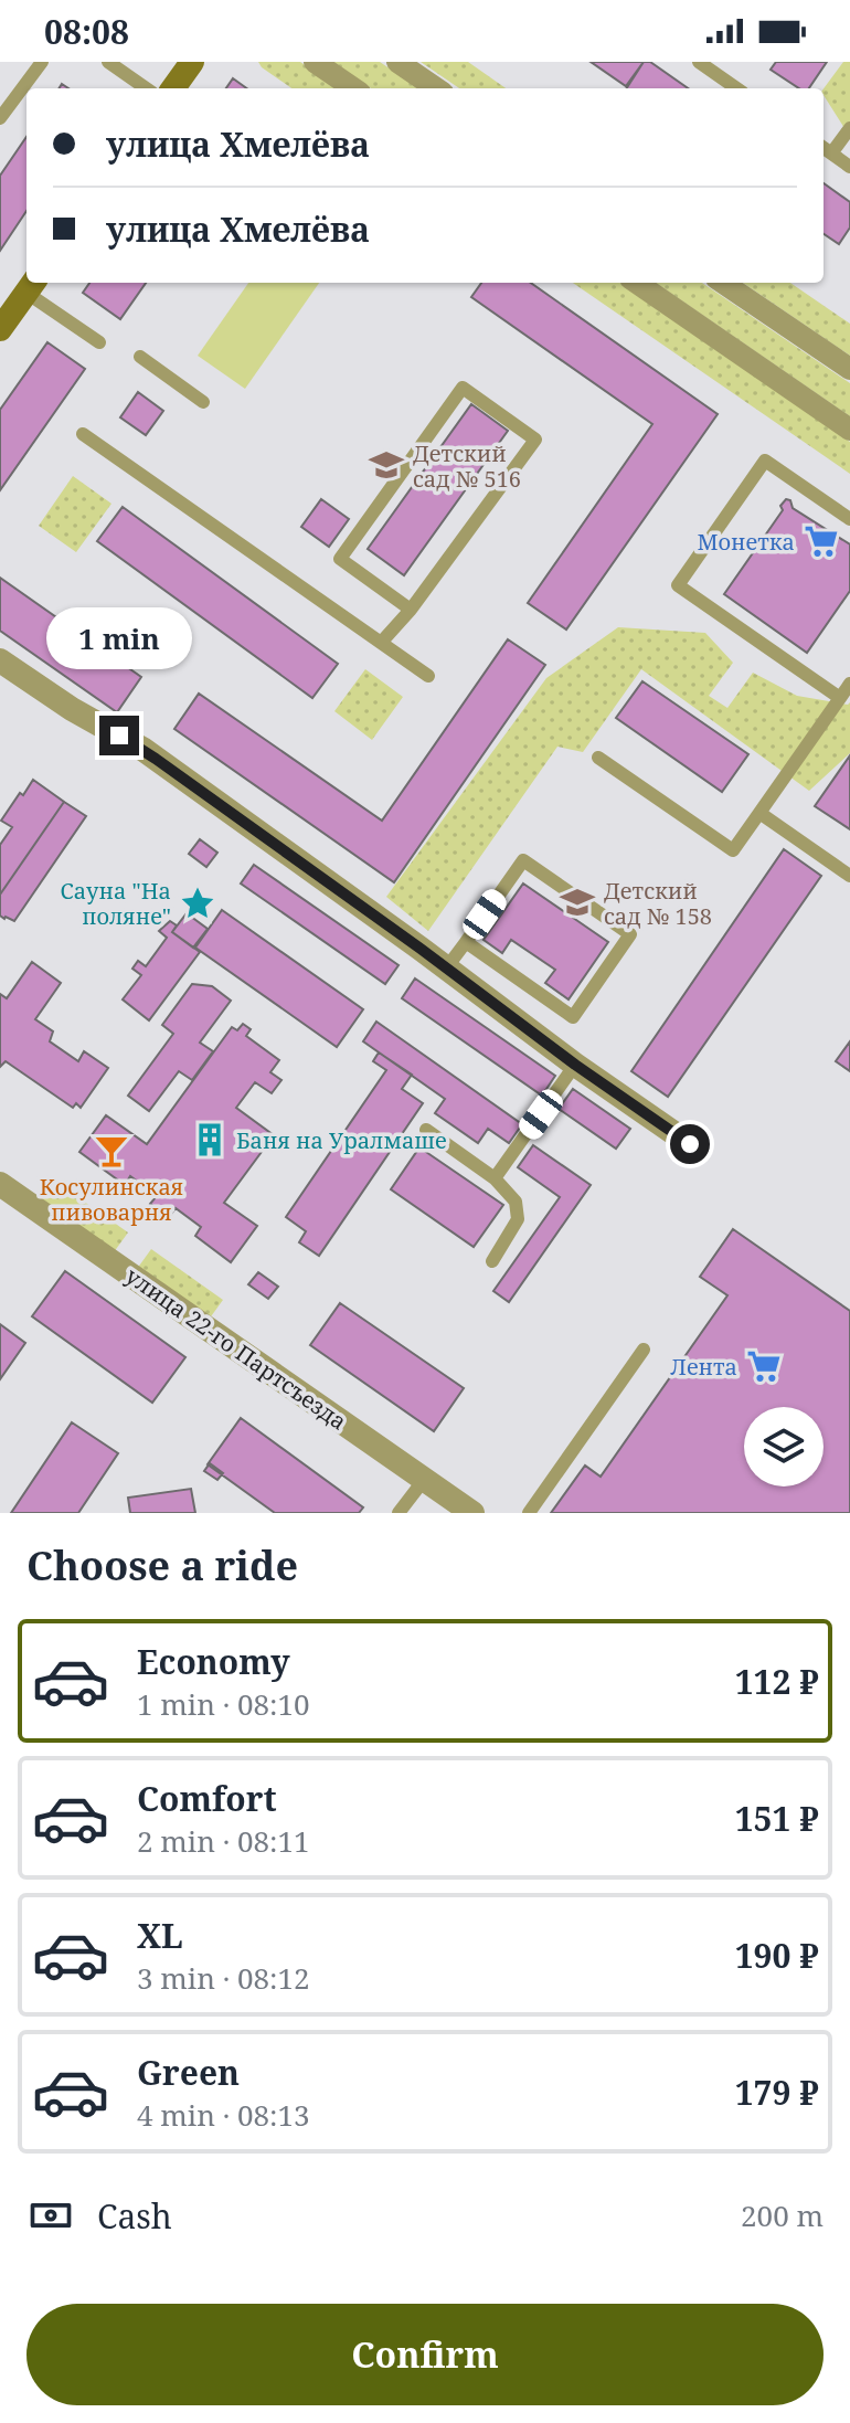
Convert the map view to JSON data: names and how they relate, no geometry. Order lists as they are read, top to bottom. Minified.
{"streets":{"street":["улица 22-го Партсъезда"]},"places":{"school or university":["Детский сад № 516","Детский сад № 158"],"supermarket":["Монетка","Лента"],"place":["Сауна \"На поляне\""],"building":["Баня на Уралмаше"],"bar":["Косулинская пивоварня"]},"page":{"status":"08:08","banner":["улица Хмелёва","улица Хмелёва"],"bubble":"1 min","heading":"Choose a ride","list":[{"name":"Economy","note":"1 min · 08:10","value":"112 ₽"},{"name":"Comfort","note":"2 min · 08:11","value":"151 ₽"},{"name":"XL","note":"3 min · 08:12","value":"190 ₽"},{"name":"Green","note":"4 min · 08:13","value":"179 ₽"}],"pay":["Cash","200 m"],"buttons":"Confirm"}}
